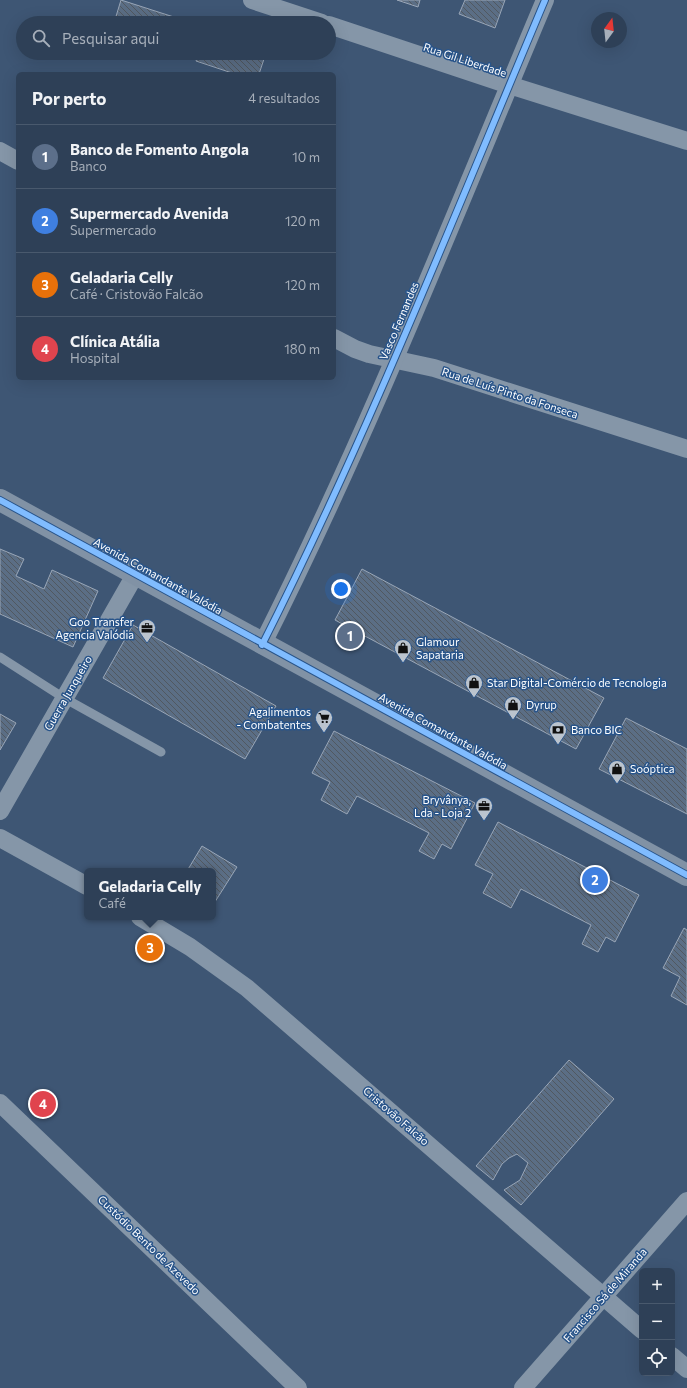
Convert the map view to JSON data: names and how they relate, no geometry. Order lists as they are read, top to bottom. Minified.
{"streets":{"street":["Rua Gil Liberdade","Vasco Fernandes","Rua de Luís Pinto da Fonseca","Avenida Comandante Valódia","Guerra Junqueiro","Cristovão Falcão","Custódio Bento de Azevedo","Francisco Sá de Miranda"]},"crossings":[["Rua Gil Liberdade","Vasco Fernandes"],["Vasco Fernandes","Rua de Luís Pinto da Fonseca"],["Vasco Fernandes","Avenida Comandante Valódia"],["Avenida Comandante Valódia","Guerra Junqueiro"],["Cristovão Falcão","Francisco Sá de Miranda"]],"places":{"office":["Goo Transfer Agencia Valódia","Bryvânya, Lda - Loja 2"],"shop":["Glamour Sapataria","Star Digital-Comércio de Tecnologia","Dyrup","Soóptica"],"supermarket":["Agalimentos - Combatentes"],"bank":["Banco BIC"]},"north":"top","page":{"search":"Pesquisar aqui","heading":["Por perto","4 resultados"],"list":[{"mark":"1","name":"Banco de Fomento Angola","note":"Banco","value":"10 m"},{"mark":"2","name":"Supermercado Avenida","note":"Supermercado","value":"120 m"},{"mark":"3","name":"Geladaria Celly","note":"Café · Cristovão Falcão","value":"120 m"},{"mark":"4","name":"Clínica Atália","note":"Hospital","value":"180 m"}],"pins":["1","2","3","4"],"popup":["Geladaria Celly","Café"],"map_buttons":["+","−"]}}
